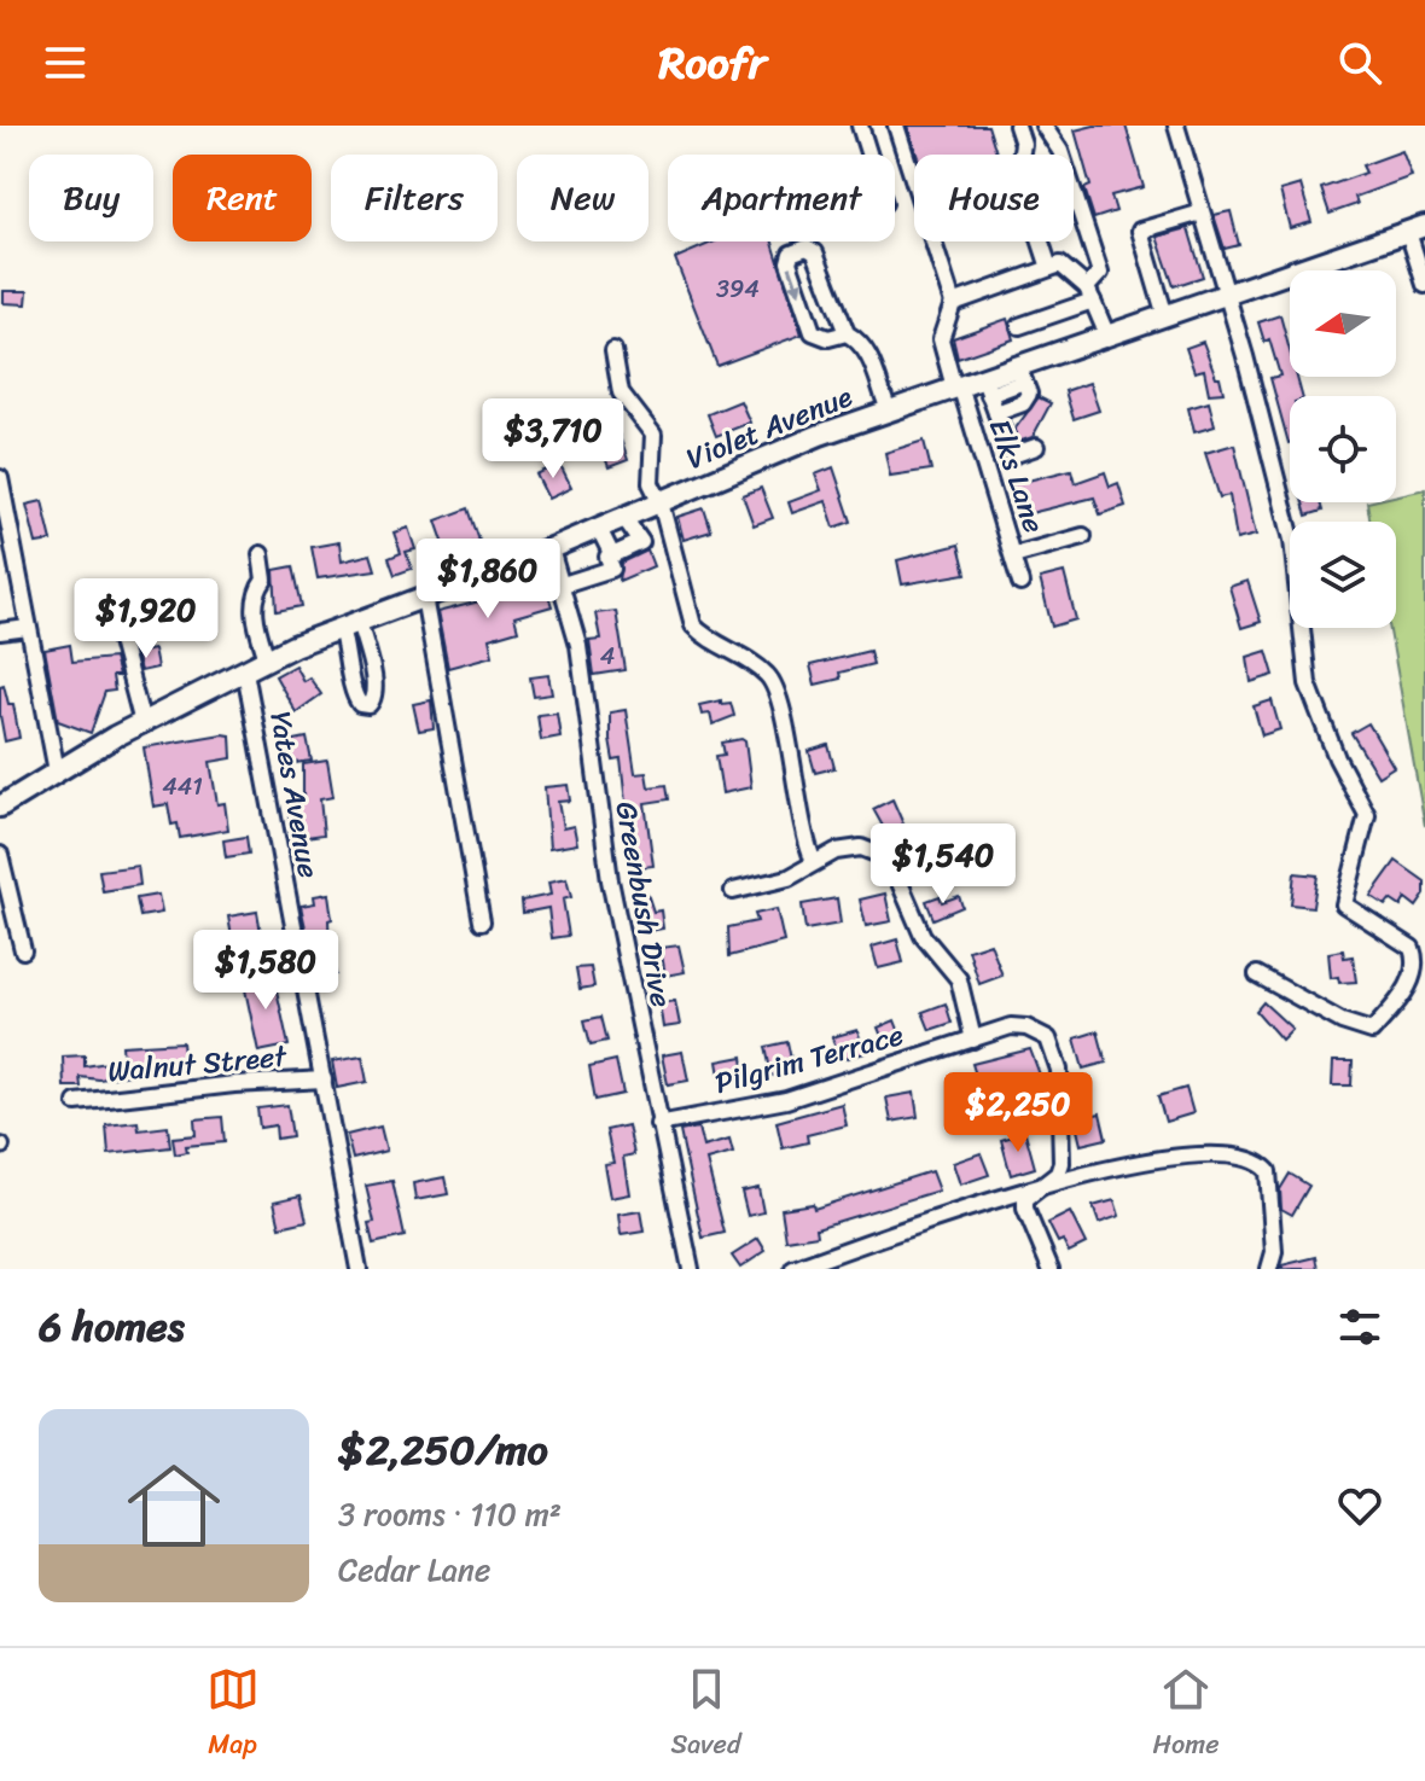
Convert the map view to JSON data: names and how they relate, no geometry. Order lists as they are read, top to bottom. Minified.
{"streets":{"main road":["Violet Avenue"],"street":["Elks Lane","Yates Avenue","Greenbush Drive","Pilgrim Terrace","Walnut Street"]},"crossings":[["Violet Avenue","Elks Lane"],["Violet Avenue","Yates Avenue"],["Violet Avenue","Greenbush Drive"],["Yates Avenue","Walnut Street"],["Greenbush Drive","Pilgrim Terrace"]],"house_numbers":["394","4","441"],"north":"left","page":{"header":"Roofr","chip":["Buy","Rent","Filters","New","Apartment","House"],"price":["$3,710","$1,860","$1,920","$1,540","$1,580","$2,250"],"heading":"6 homes","list":[{"name":"$2,250/mo","note":"3 rooms · 110 m² · Cedar Lane"}],"tabs":["Map","Saved","Home"]}}
